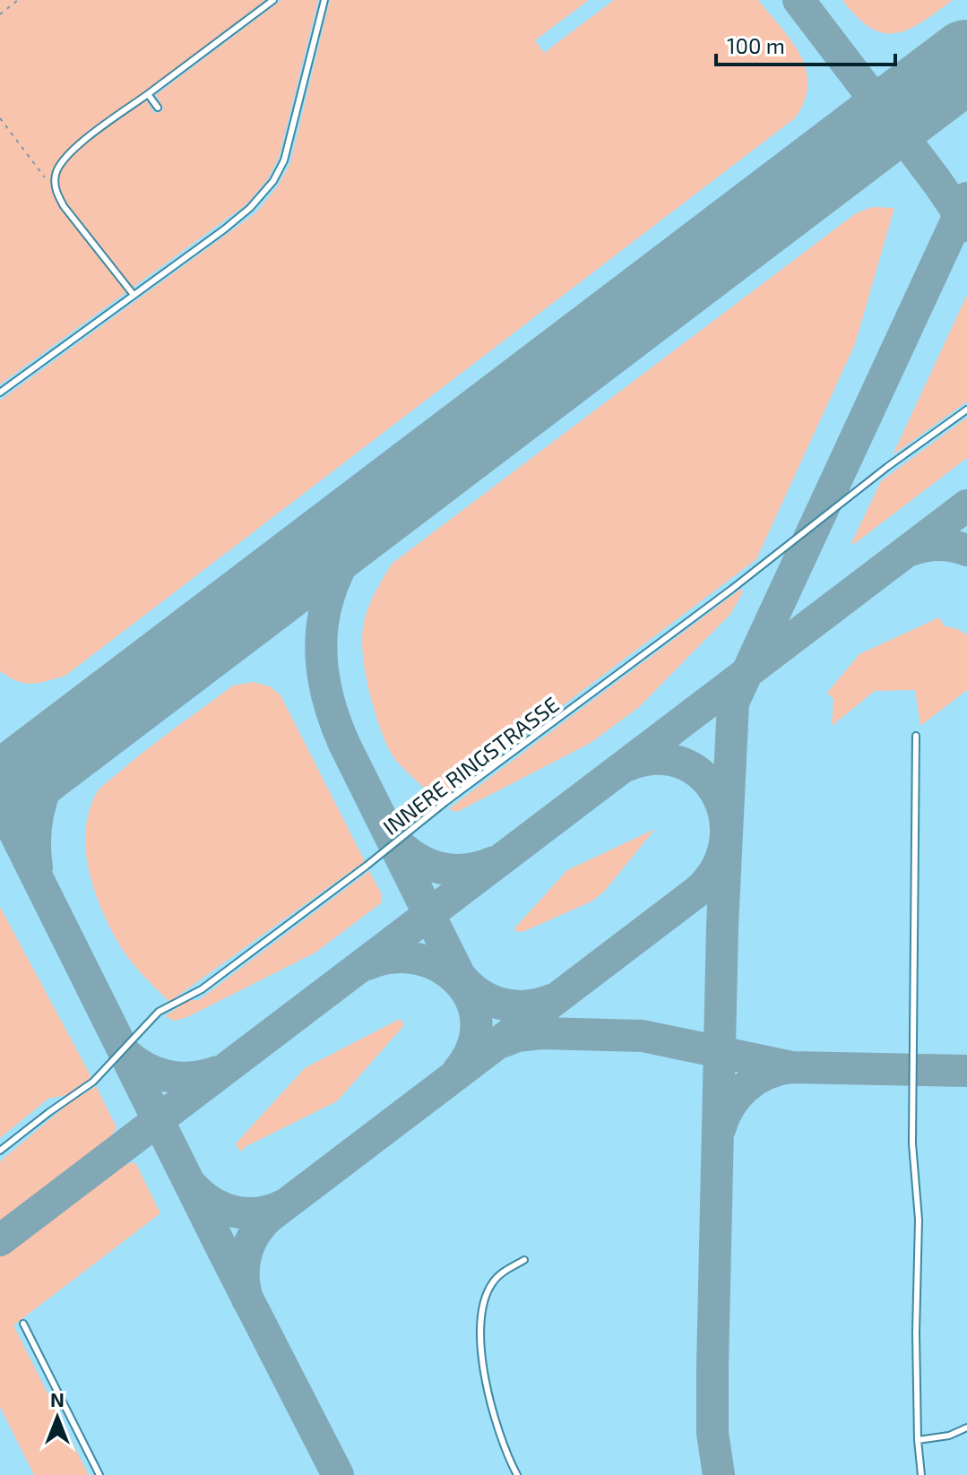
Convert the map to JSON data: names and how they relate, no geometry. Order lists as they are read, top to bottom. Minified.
{"streets":{"lane":["INNERE RINGSTRASSE"]},"scale_bar":"100 m","north":"top"}
